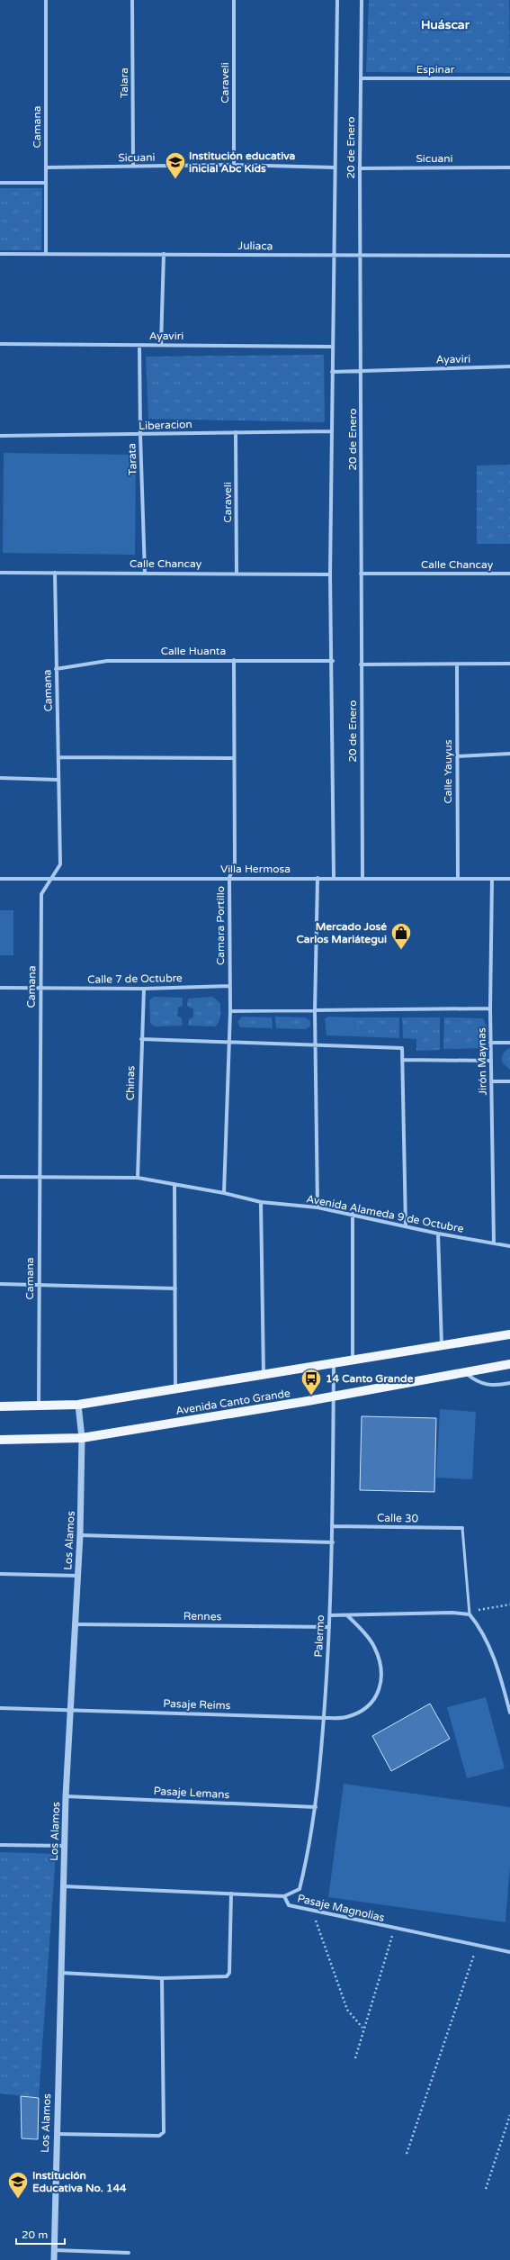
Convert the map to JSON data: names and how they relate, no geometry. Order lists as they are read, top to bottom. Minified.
{"streets":{"main road":["Avenida Canto Grande"],"street":["Espinar","Talara","Caraveli","Camana","20 de Enero","Sicuani","Juliaca","Ayaviri","Liberacion","Tarata","Calle Chancay","Calle Huanta","Calle Yauyus","Villa Hermosa","Camara Portillo","Calle 7 de Octubre","Jirón Maynas","Chinas","Avenida Alameda 9 de Octubre","Calle 30","Los Alamos","Rennes","Palermo","Pasaje Reims","Pasaje Lemans","Pasaje Magnolias"]},"crossings":[["Espinar","20 de Enero"],["Talara","Sicuani"],["Caraveli","Sicuani"],["Caraveli","Liberacion"],["Caraveli","Calle Chancay"],["Camana","Sicuani"],["Camana","Juliaca"],["Camana","Calle Chancay"],["Camana","Calle Huanta"],["Camana","Villa Hermosa"],["Camana","Calle 7 de Octubre"],["Camana","Avenida Alameda 9 de Octubre"],["Camana","Avenida Canto Grande"],["20 de Enero","Sicuani"],["20 de Enero","Juliaca"],["20 de Enero","Ayaviri"],["20 de Enero","Liberacion"],["20 de Enero","Calle Chancay"],["20 de Enero","Calle Huanta"],["20 de Enero","Villa Hermosa"],["Ayaviri","Tarata"],["Liberacion","Tarata"],["Tarata","Calle Chancay"],["Calle Huanta","Camara Portillo"],["Calle Yauyus","Villa Hermosa"],["Villa Hermosa","Camara Portillo"],["Villa Hermosa","Jirón Maynas"],["Camara Portillo","Calle 7 de Octubre"],["Camara Portillo","Avenida Alameda 9 de Octubre"],["Calle 7 de Octubre","Chinas"],["Jirón Maynas","Avenida Alameda 9 de Octubre"],["Chinas","Avenida Alameda 9 de Octubre"],["Avenida Canto Grande","Los Alamos"],["Avenida Canto Grande","Palermo"],["Calle 30","Palermo"],["Los Alamos","Rennes"],["Los Alamos","Pasaje Reims"],["Los Alamos","Pasaje Lemans"],["Los Alamos","Pasaje Magnolias"],["Rennes","Palermo"],["Palermo","Pasaje Reims"],["Palermo","Pasaje Lemans"],["Palermo","Pasaje Magnolias"]],"districts":["Huáscar"],"places":{"school or university":["Institución educativa inicial Abc Kids","Institución Educativa No. 144"],"shop":["Mercado José Carlos Mariátegui"],"bus stop":["14 Canto Grande"]},"scale_bar":"20 m"}
